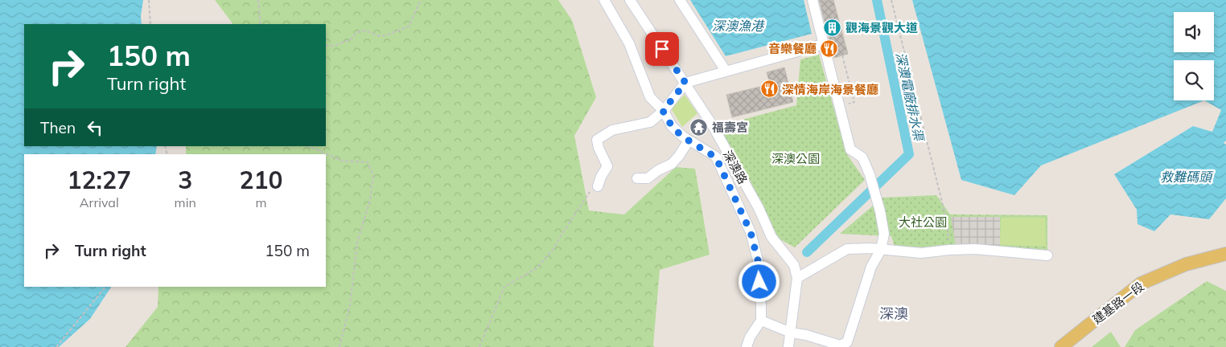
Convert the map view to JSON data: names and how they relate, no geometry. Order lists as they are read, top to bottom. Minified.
{"streets":{"main road":["建基路一段"],"street":["深澳路"]},"districts":["深澳"],"water":["深澳漁港","深澳電廠排水渠","救難碼頭"],"parks":["深澳公園","大社公園"],"places":{"building":["觀海景觀大道"],"restaurant":["音樂餐廳","深情海岸海景餐廳"],"temple":["福壽宮"]},"page":{"turn":["150 m","Turn right"],"then":"Then","eta":["12:27","Arrival","3","min","210","m"],"list":[{"name":"Turn right","value":"150 m"}]}}
